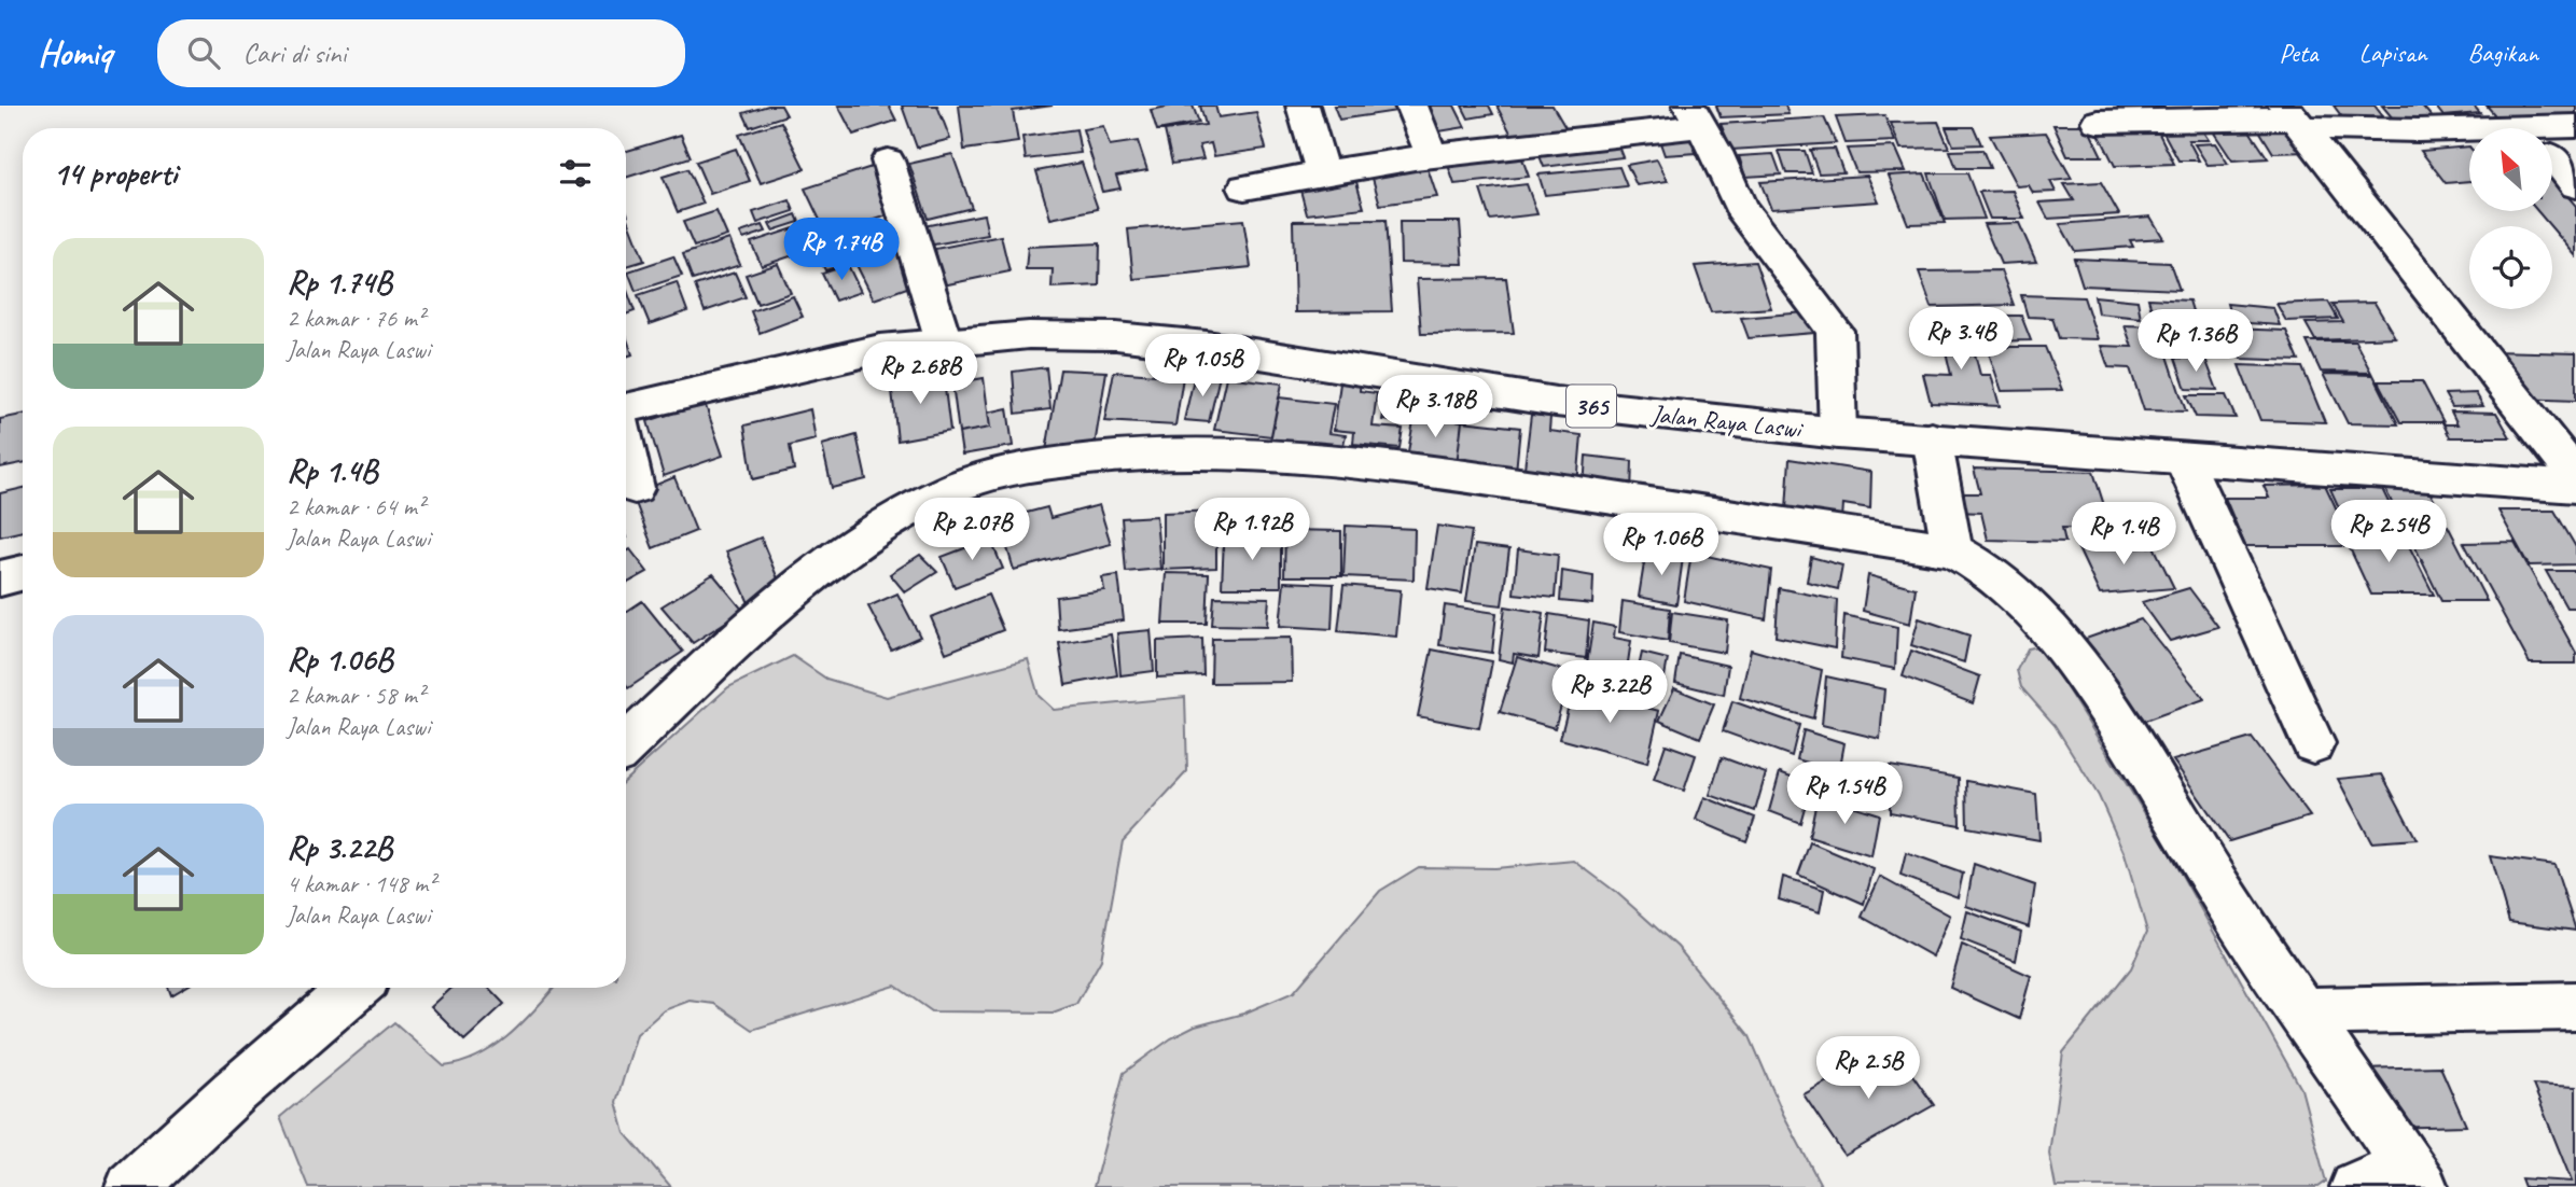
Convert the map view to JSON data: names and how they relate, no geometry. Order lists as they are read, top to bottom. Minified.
{"streets":{"street":["365","Jalan Raya Laswi"]},"north":"top left","page":{"header":"Homiq","search":"Cari di sini","nav":["Peta","Lapisan","Bagikan"],"heading":"14 properti","price":["Rp 1.74B","Rp 3.4B","Rp 1.36B","Rp 1.05B","Rp 2.68B","Rp 3.18B","Rp 2.07B","Rp 1.92B","Rp 2.54B","Rp 1.4B","Rp 1.06B","Rp 3.22B","Rp 1.54B","Rp 2.5B"],"list":[{"name":"Rp 1.74B","note":"2 kamar · 76 m² · Jalan Raya Laswi"},{"name":"Rp 1.4B","note":"2 kamar · 64 m² · Jalan Raya Laswi"},{"name":"Rp 1.06B","note":"2 kamar · 58 m² · Jalan Raya Laswi"},{"name":"Rp 3.22B","note":"4 kamar · 148 m² · Jalan Raya Laswi"}]}}
